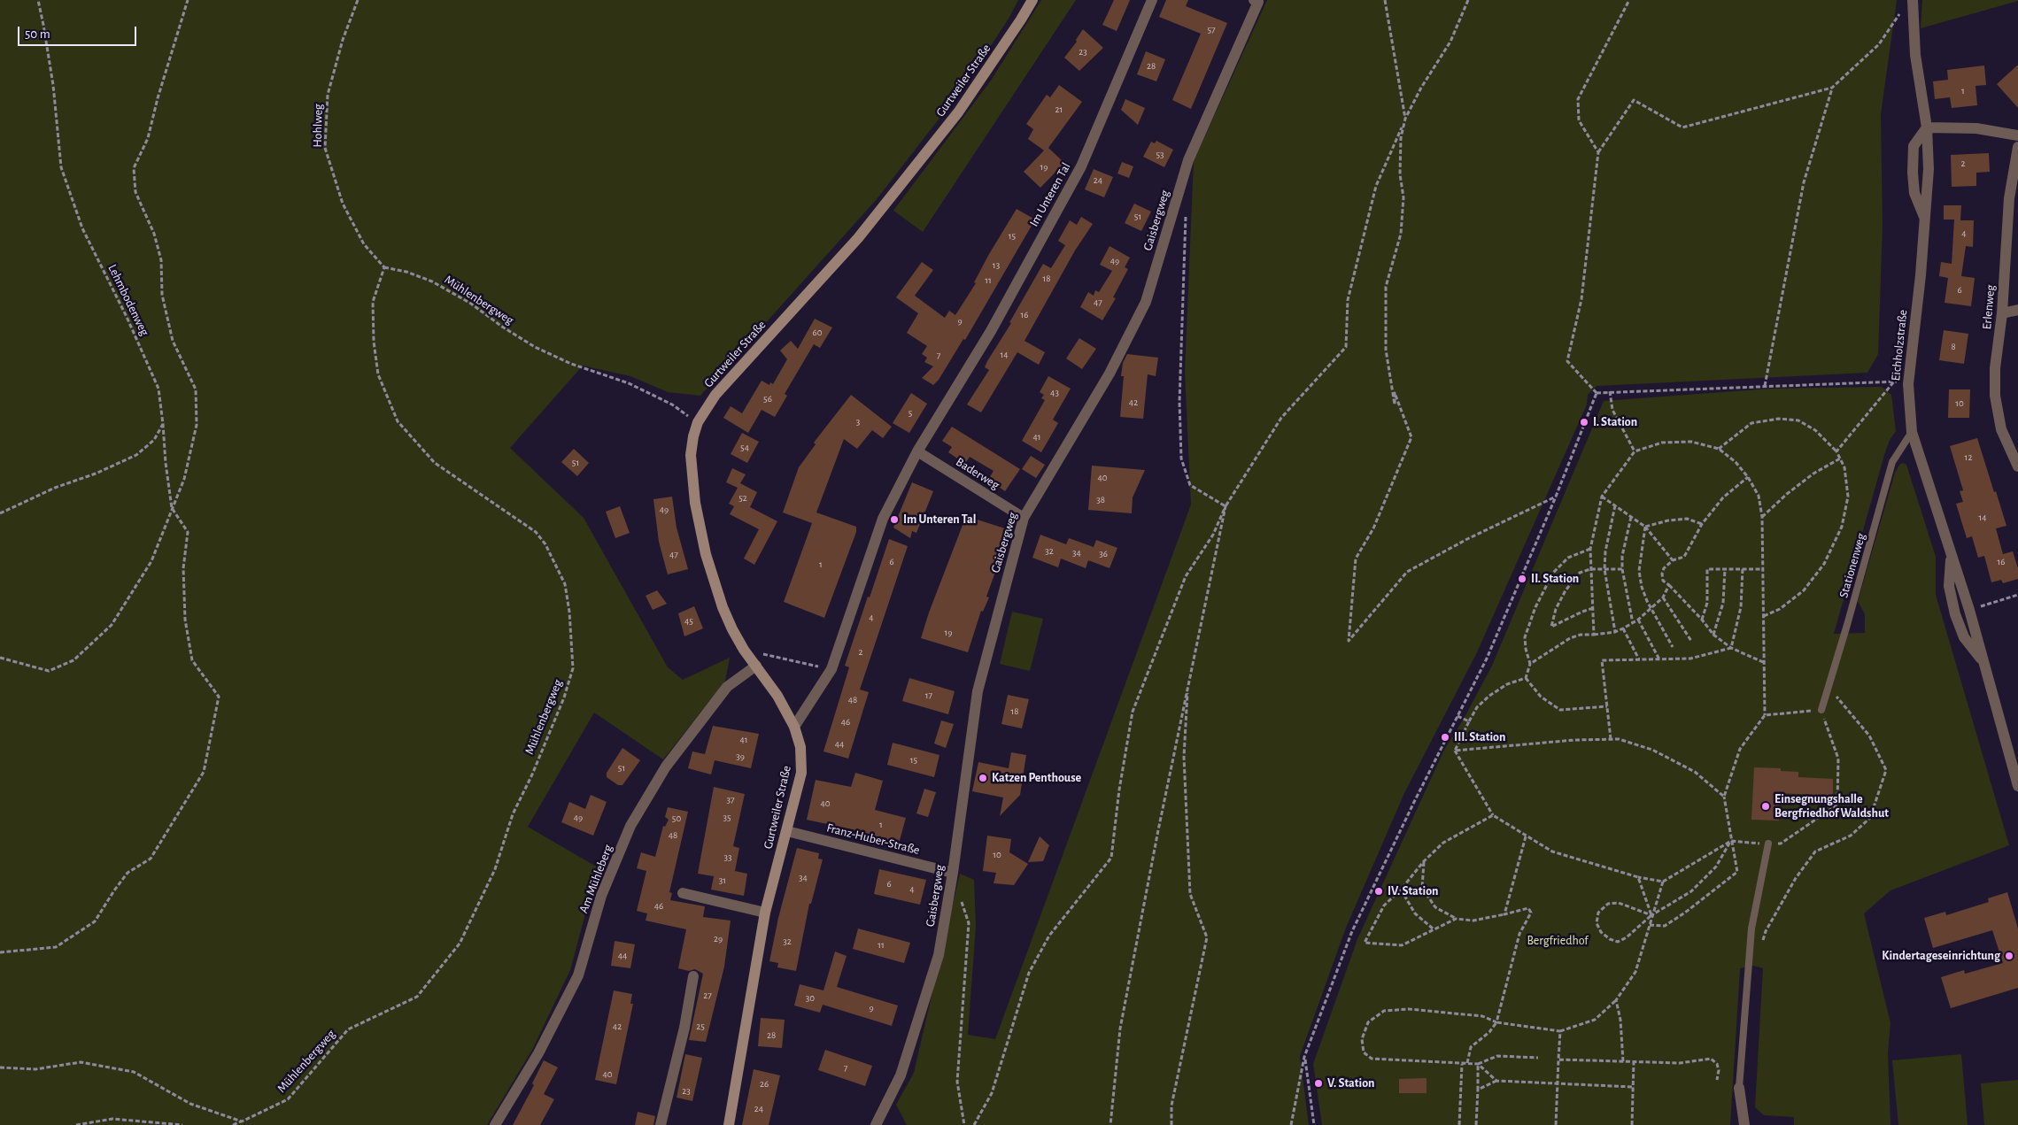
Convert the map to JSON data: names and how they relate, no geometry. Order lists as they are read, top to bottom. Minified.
{"streets":{"main road":["Gurtweiler Straße"],"street":["Im Unteren Tal","Gaisbergweg","Erlenweg","Eichholzstraße","Baderweg","Franz-Huber-Straße","Am Mühleberg"],"lane":["Stationenweg"],"path":["Hohlweg","Lehmbodenweg","Mühlenbergweg"]},"crossings":[["Gurtweiler Straße","Im Unteren Tal"],["Gurtweiler Straße","Mühlenbergweg"],["Gurtweiler Straße","Franz-Huber-Straße"],["Gurtweiler Straße","Am Mühleberg"],["Hohlweg","Mühlenbergweg"],["Im Unteren Tal","Baderweg"],["Gaisbergweg","Baderweg"],["Gaisbergweg","Franz-Huber-Straße"],["Eichholzstraße","Stationenweg"]],"parks":["Bergfriedhof"],"places":["I. Station","Im Unteren Tal","II. Station","III. Station","Katzen Penthouse","Einsegnungshalle Bergfriedhof Waldshut","IV. Station","Kindertageseinrichtung","V. Station"],"house_numbers":["57","23","28","1","21","53","2","19","24","51","4","15","49","13","18","11","6","47","16","9","60","8","14","7","43","56","42","10","5","3","41","54","12","51","40","52","38","49","14","32","34","36","47","6","16","1","4","45","19","2","17","48","18","46","41","44","39","15","51","37","40","49","35","50","1","48","10","33","34","31","6","4","46","29","32","11","44","27","30","9","42","25","28","7","40","26","23","24"],"scale_bar":"50 m"}
